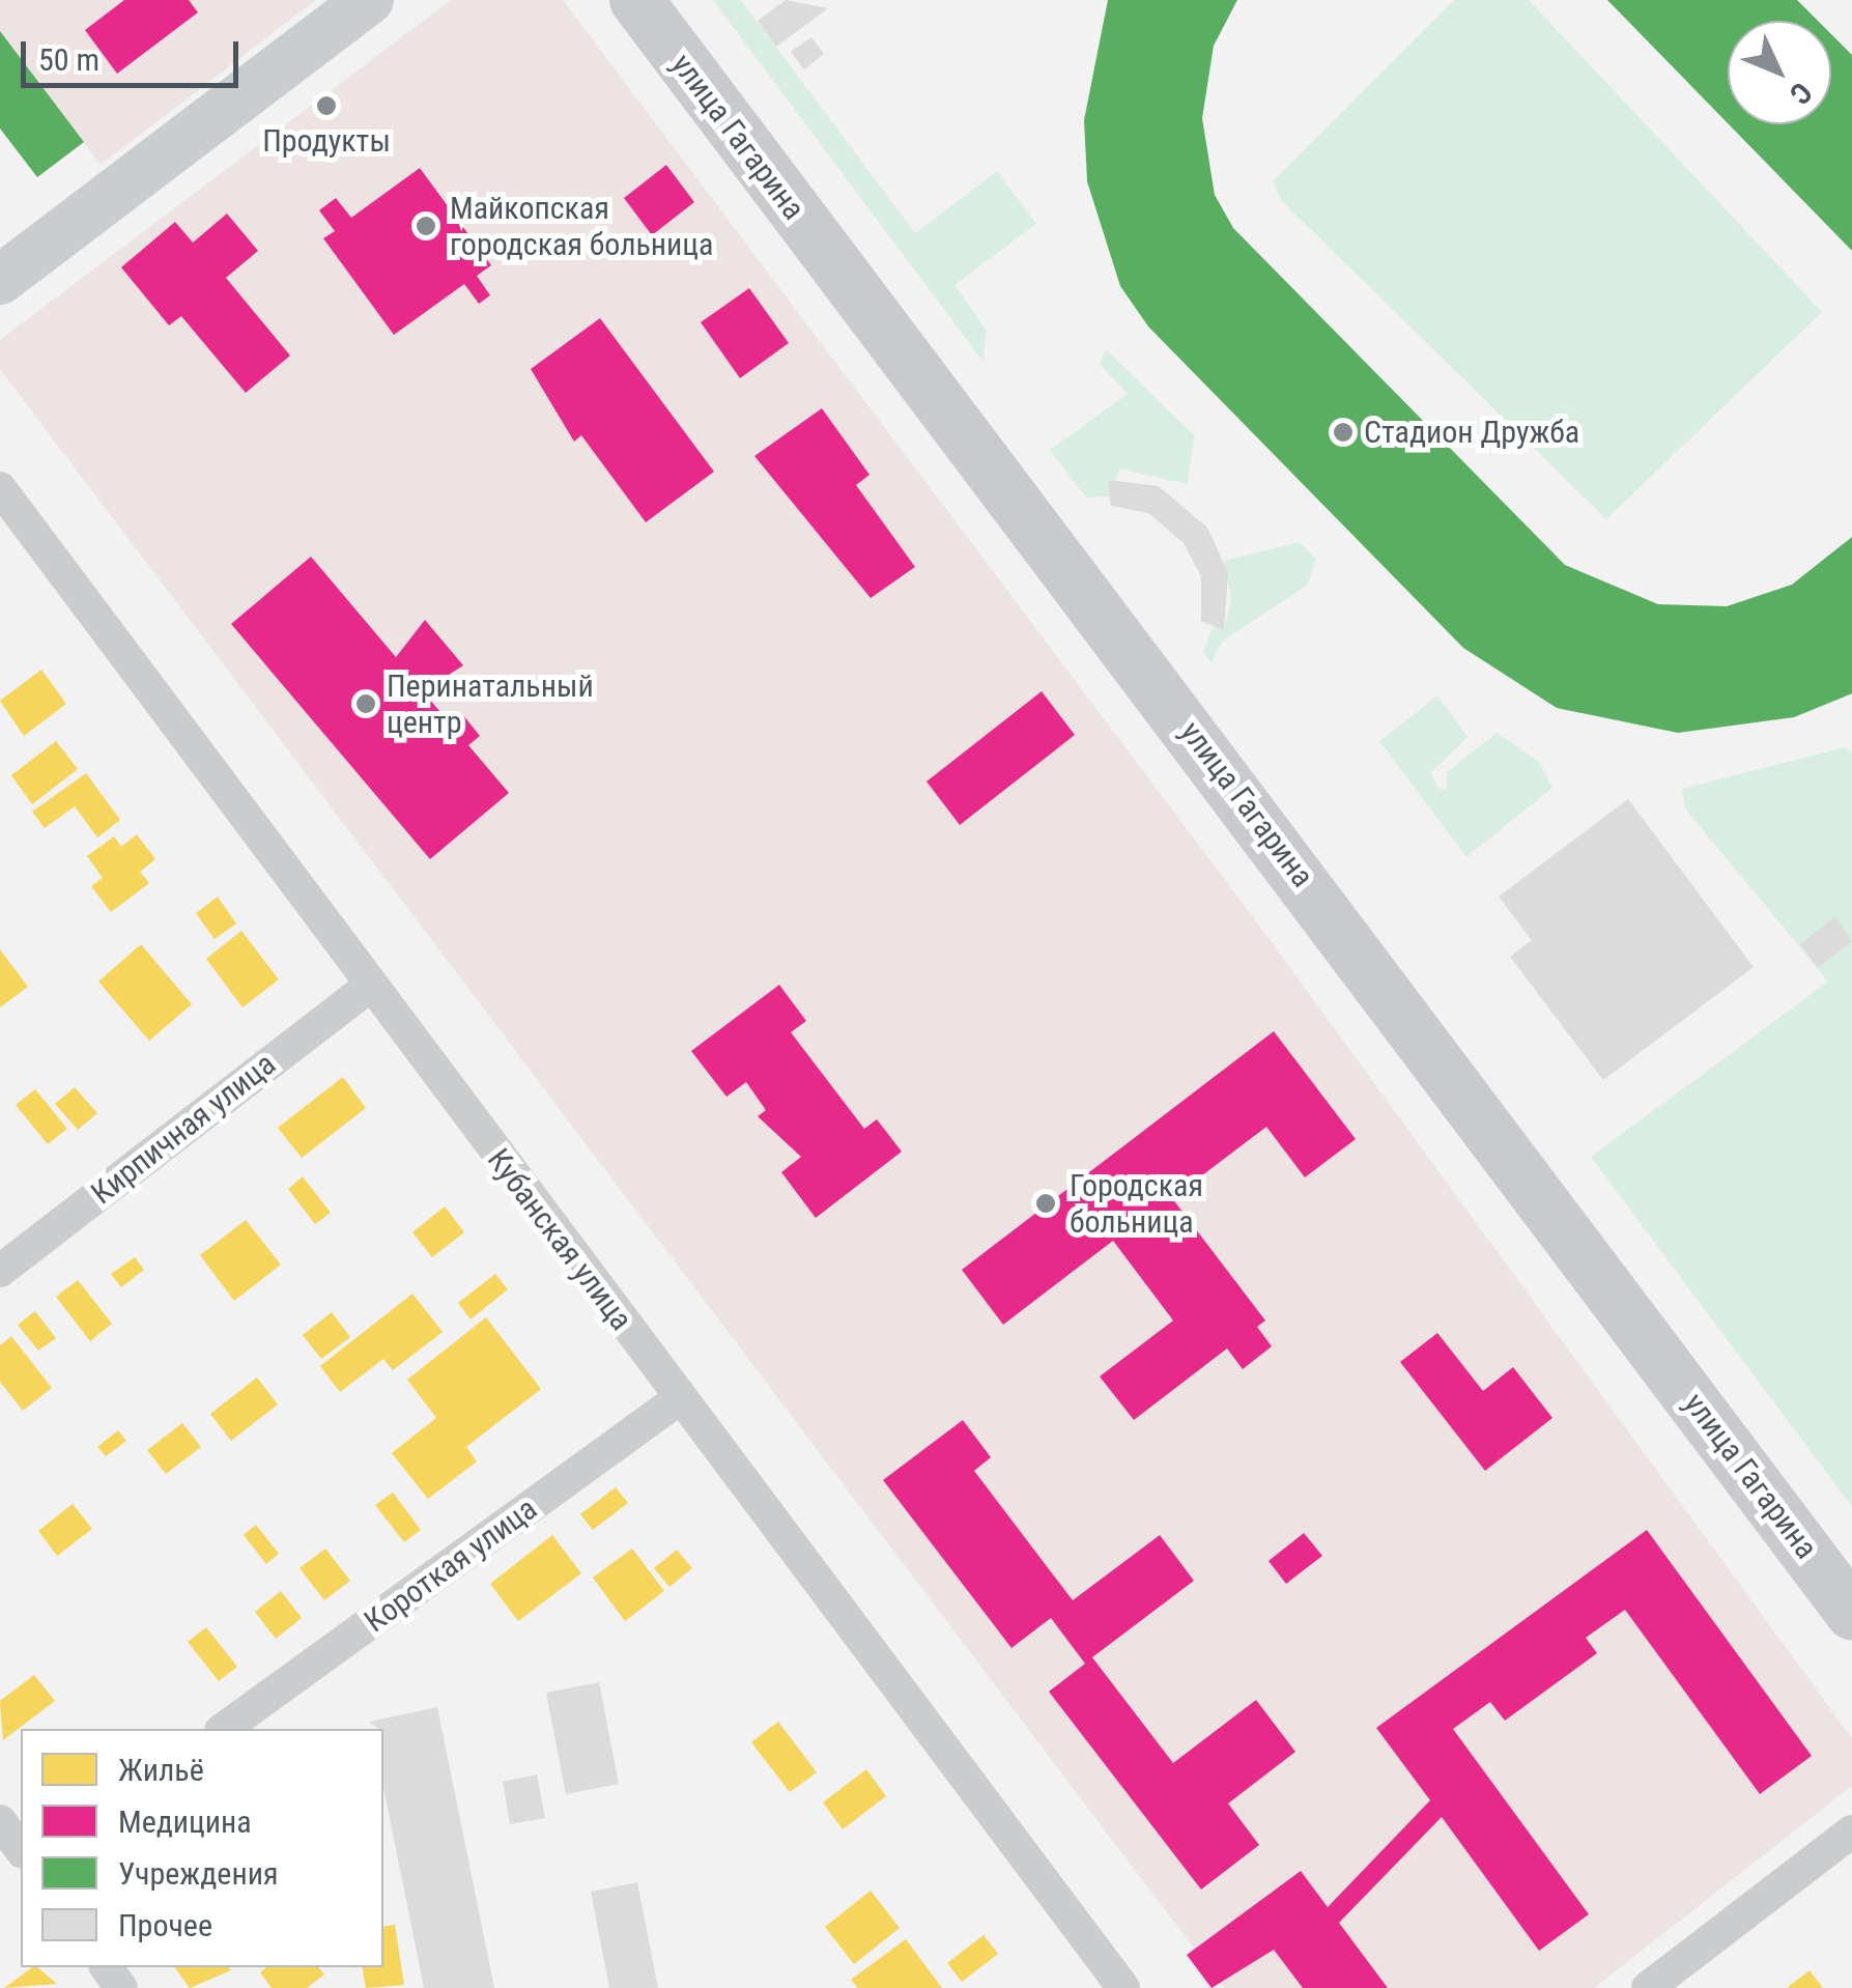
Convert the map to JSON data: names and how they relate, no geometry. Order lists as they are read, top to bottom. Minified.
{"streets":{"main road":["улица Гагарина"],"street":["Кирпичная улица","Кубанская улица","Короткая улица"]},"crossings":[["Кирпичная улица","Кубанская улица"],["Кубанская улица","Короткая улица"]],"places":["Продукты","Майкопская городская больница","Стадион Дружба","Перинатальный центр","Городская больница"],"legend":["Жильё","Медицина","Учреждения","Прочее"],"scale_bar":"50 m","north":"bottom right"}
